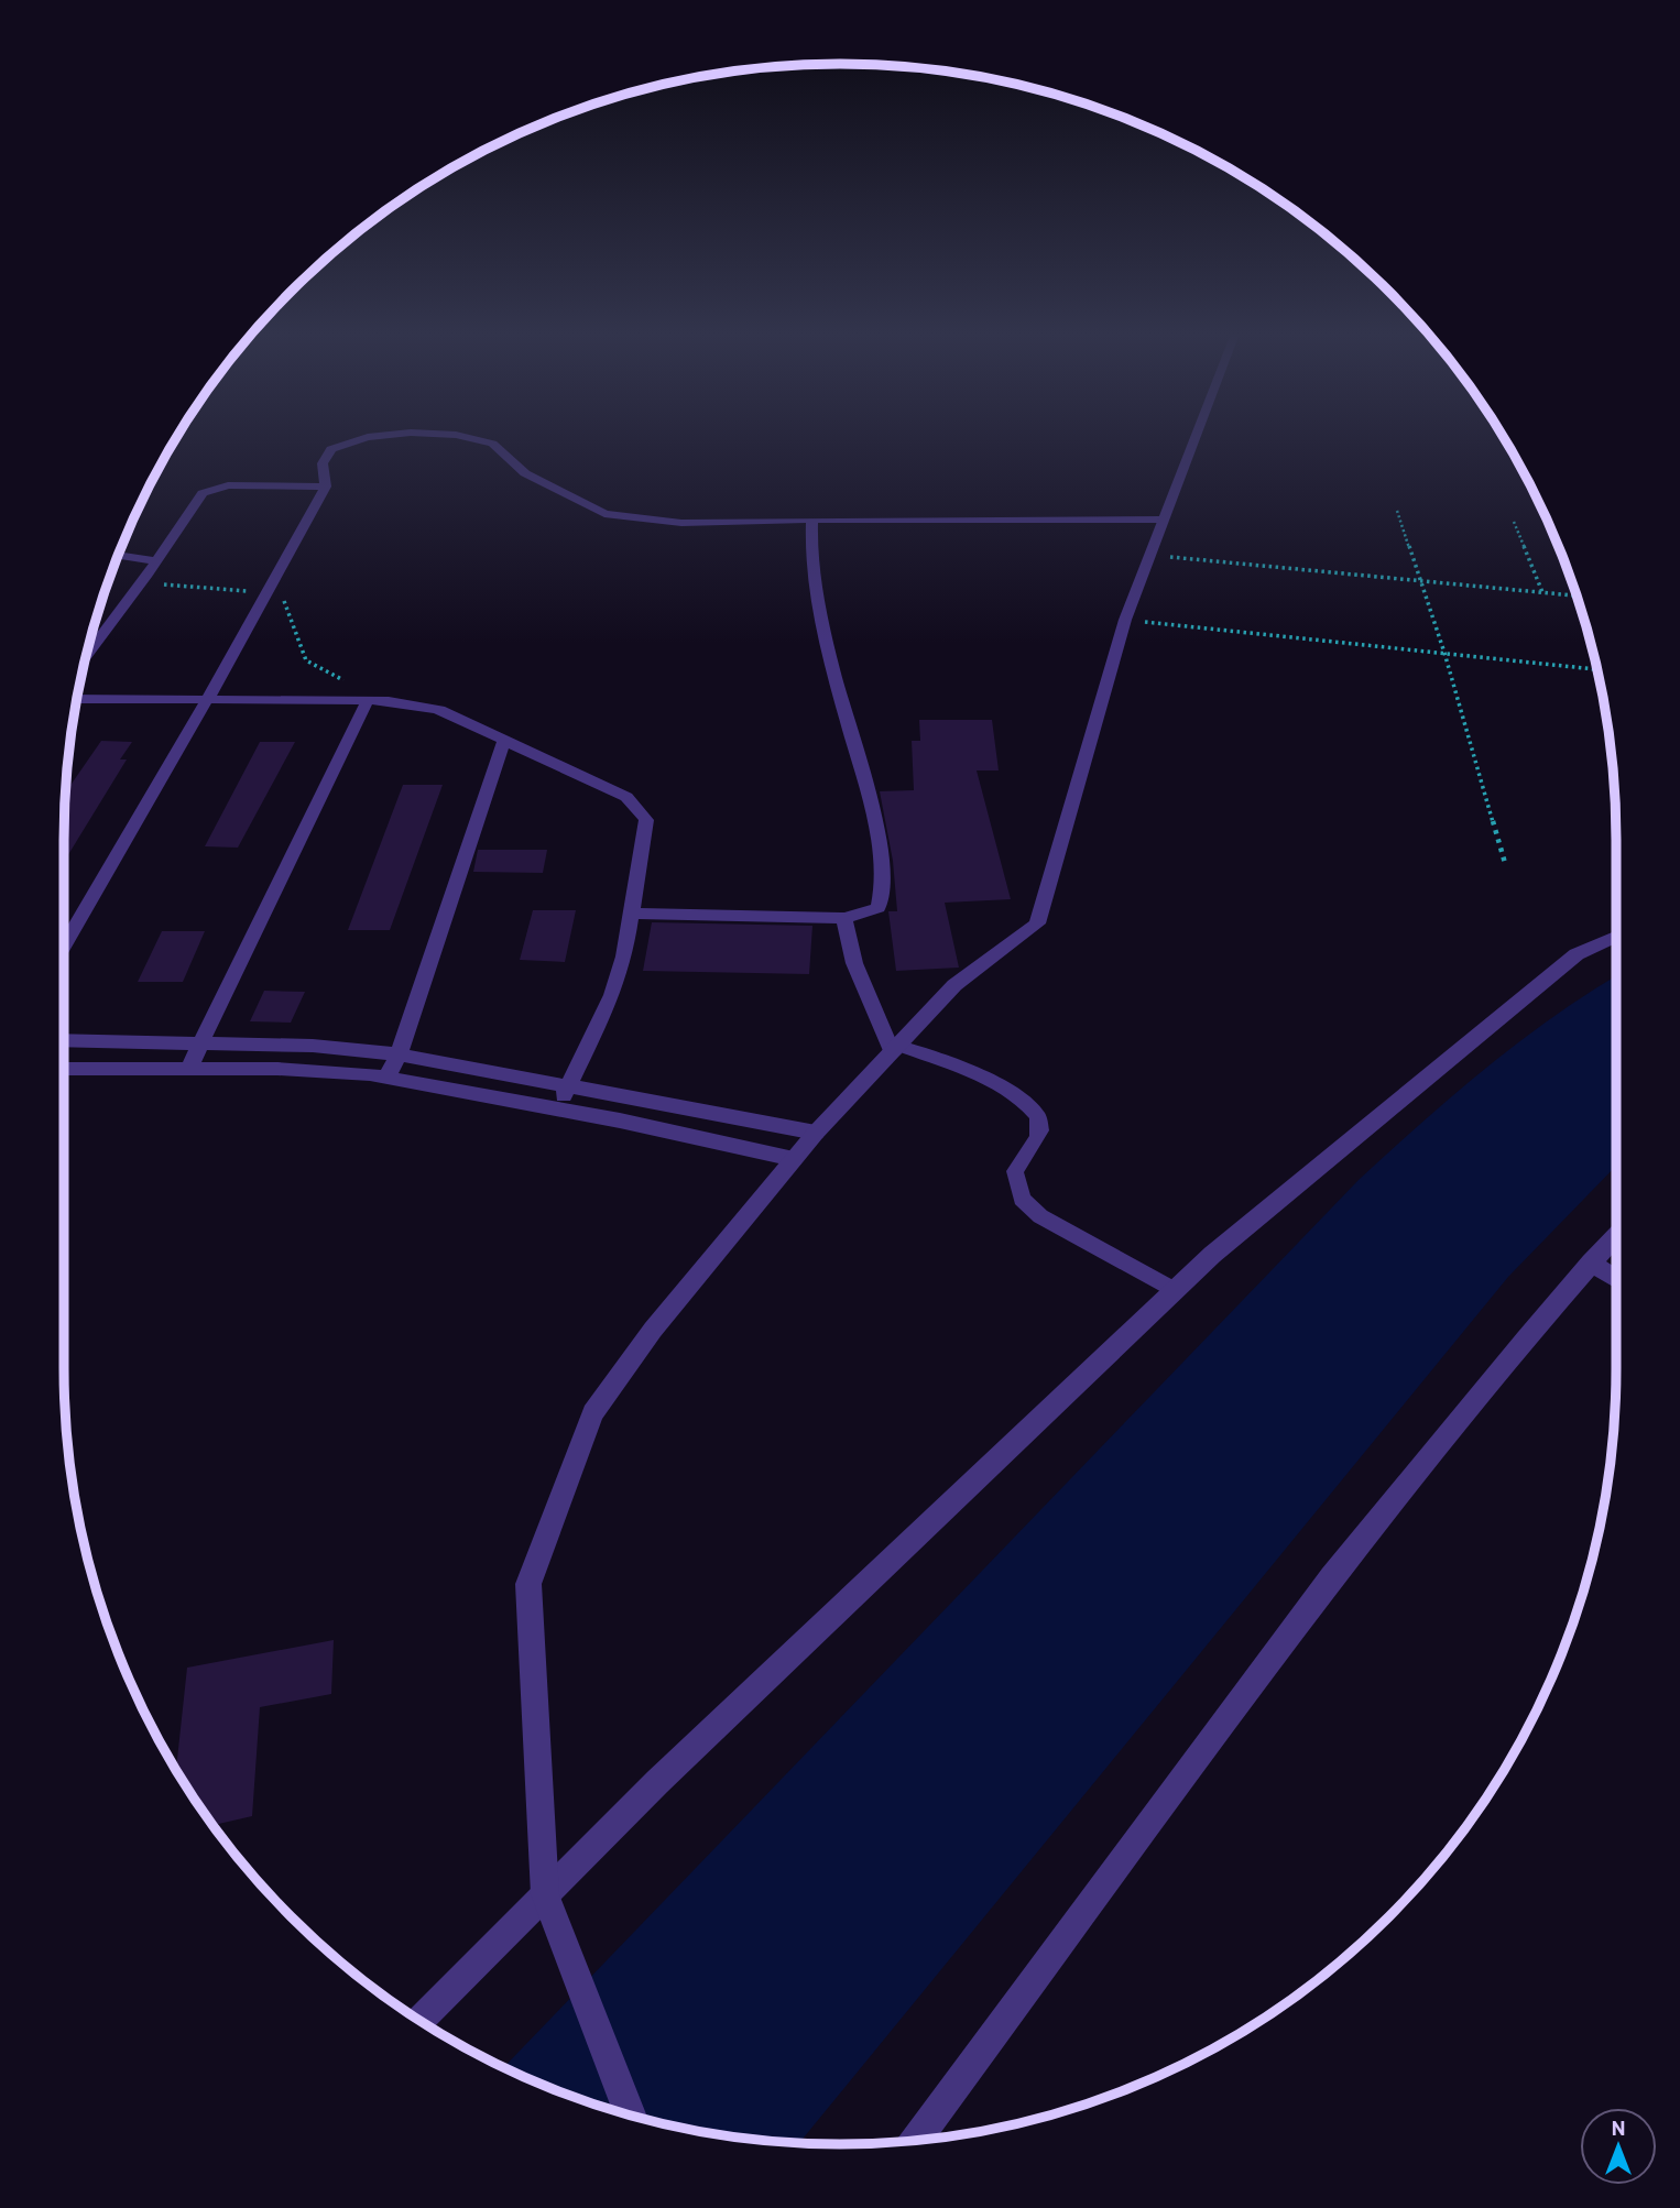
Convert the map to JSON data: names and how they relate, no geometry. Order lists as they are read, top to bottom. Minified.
{"north":"top"}
